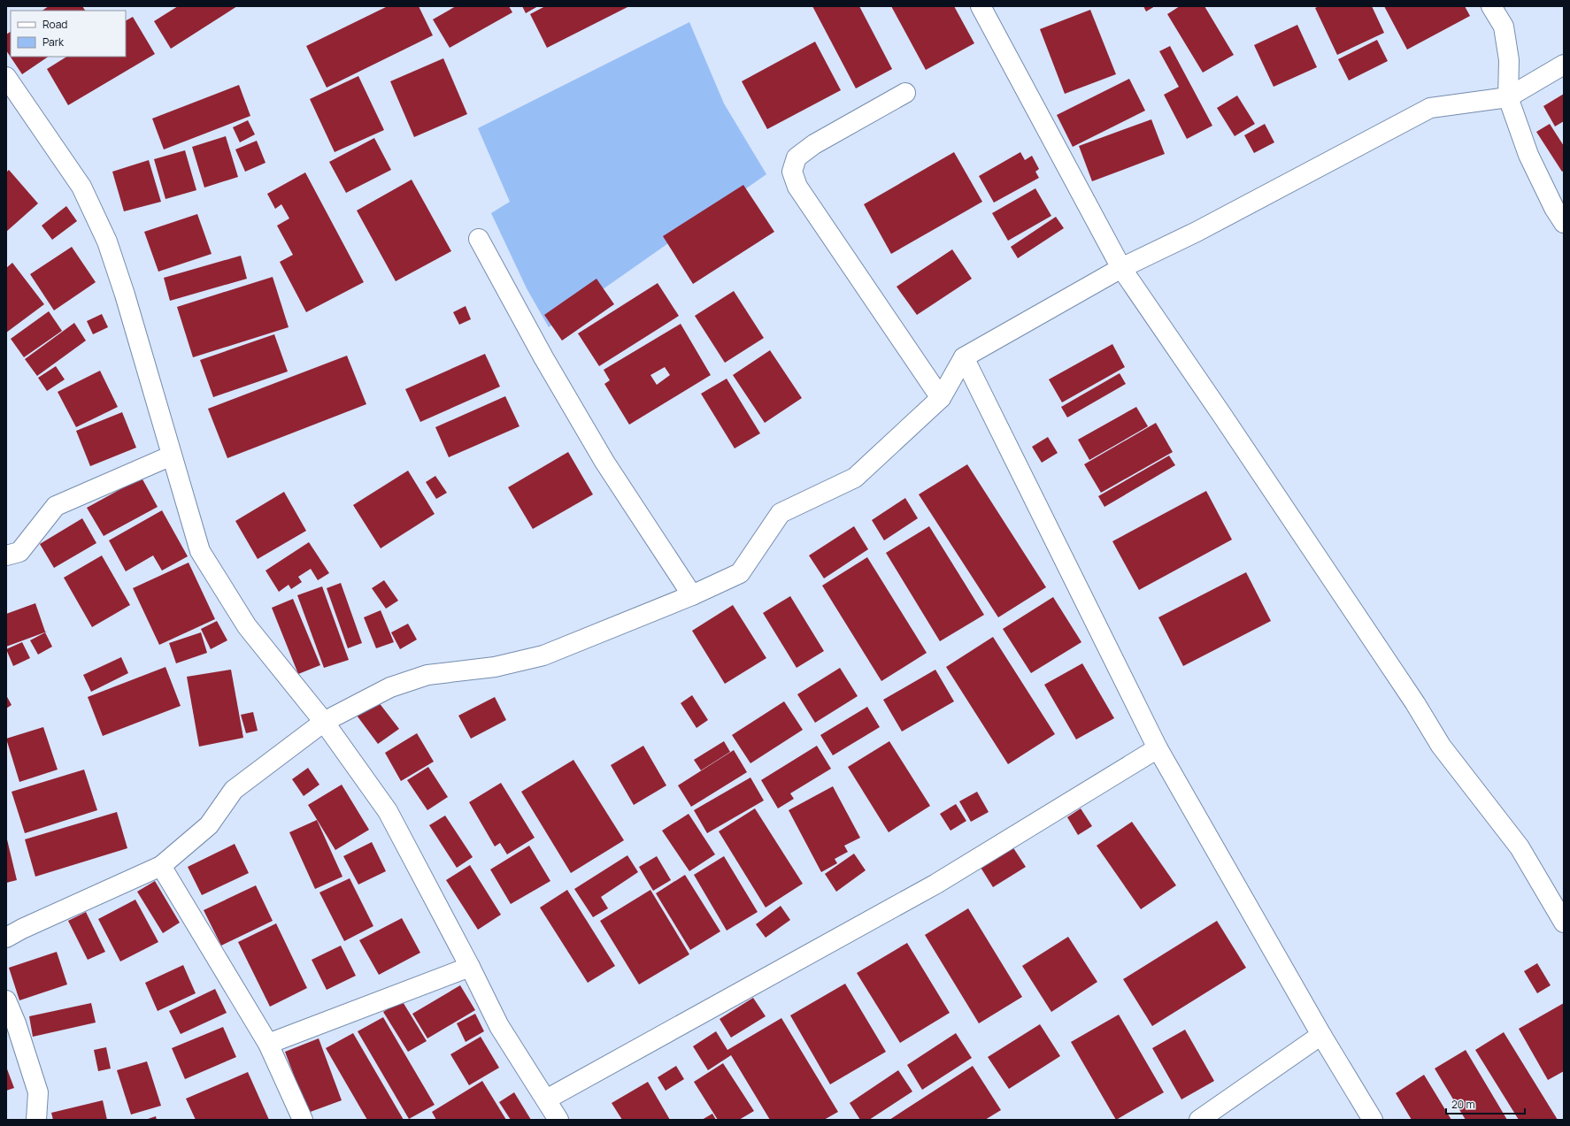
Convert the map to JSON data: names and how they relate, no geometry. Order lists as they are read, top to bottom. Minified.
{"legend":["Road","Park"],"scale_bar":"20 m"}
